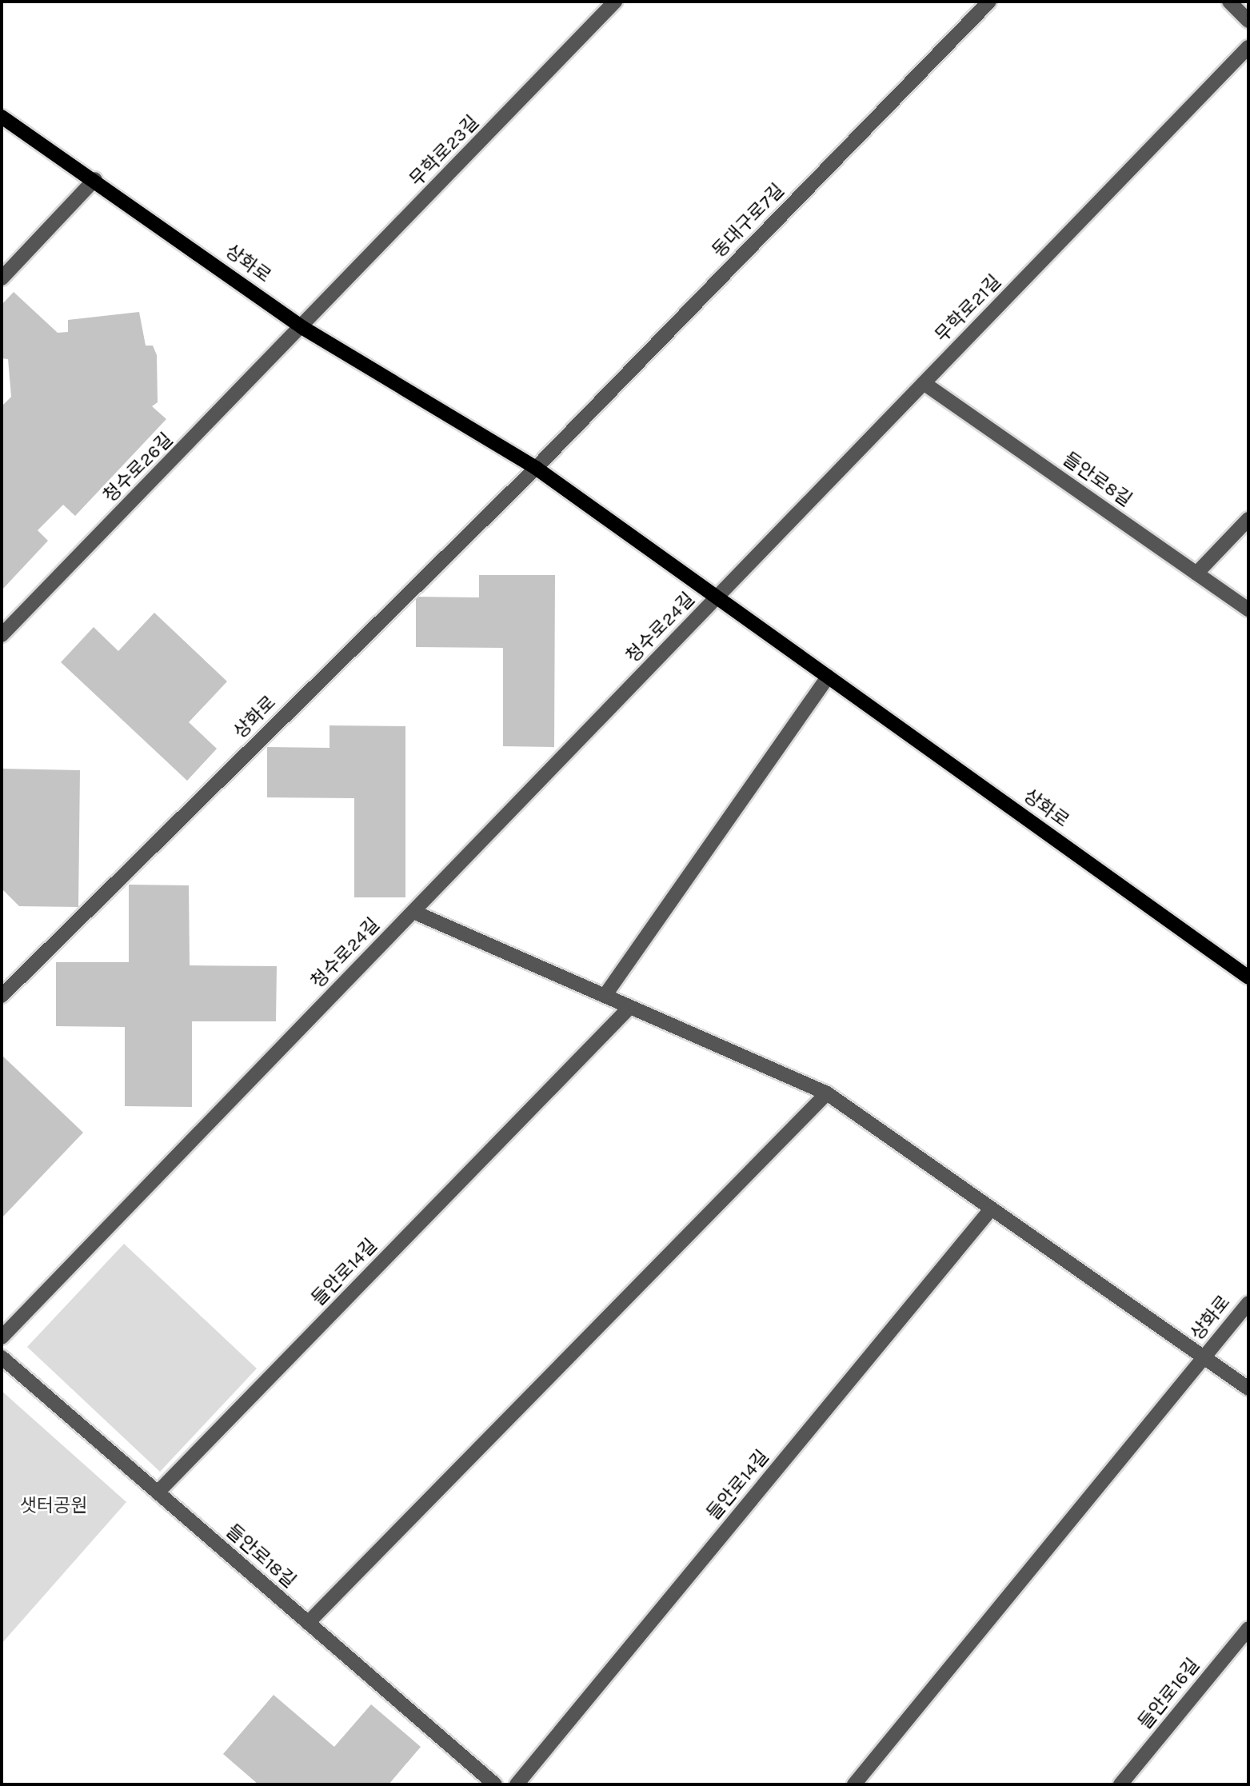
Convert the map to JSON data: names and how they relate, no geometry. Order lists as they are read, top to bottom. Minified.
{"streets":{"main road":["상화로"],"street":["무학로23길","동대구로7길","무학로21길","청수로26길","들안로8길","청수로24길","들안로14길","들안로18길","들안로16길"]},"crossings":[["무학로23길","상화로"],["무학로23길","청수로26길"],["동대구로7길","상화로"],["상화로","무학로21길"],["상화로","청수로26길"],["상화로","청수로24길"],["무학로21길","들안로8길"],["무학로21길","청수로24길"],["들안로14길","들안로18길"]],"parks":["샛터공원"]}
